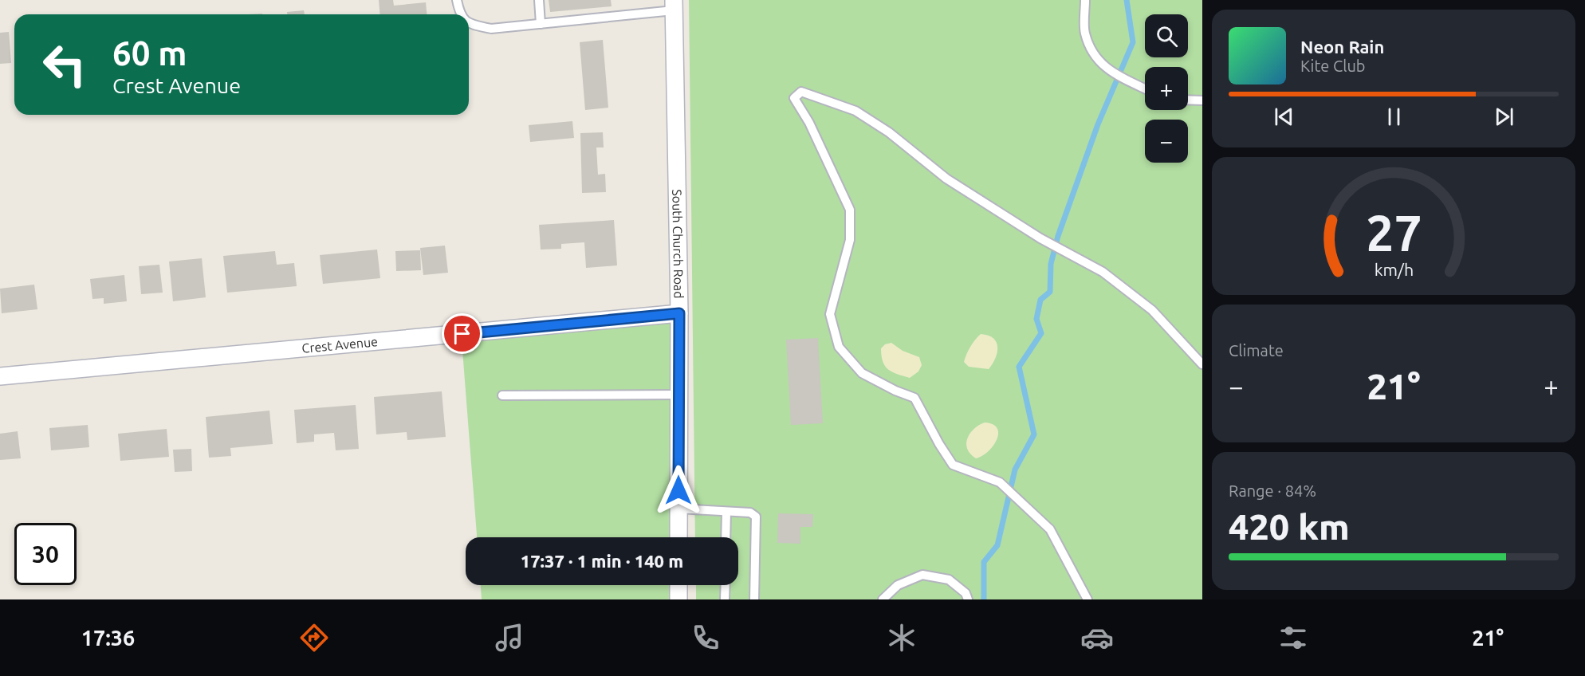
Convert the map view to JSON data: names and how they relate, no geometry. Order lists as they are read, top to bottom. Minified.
{"streets":{"street":["South Church Road","Crest Avenue"]},"crossings":[["South Church Road","Crest Avenue"]],"page":{"map_buttons":["+","−"],"turn":["60 m","Crest Avenue"],"song":["Neon Rain","Kite Club"],"tile":["Climate",["Range · 84%","420 km"]],"heat":["−","21°","+"],"limit":"30","trip":"17:37 · 1 min · 140 m","tabs":["17:36","21°"],"gauge":["27","km/h"]}}
